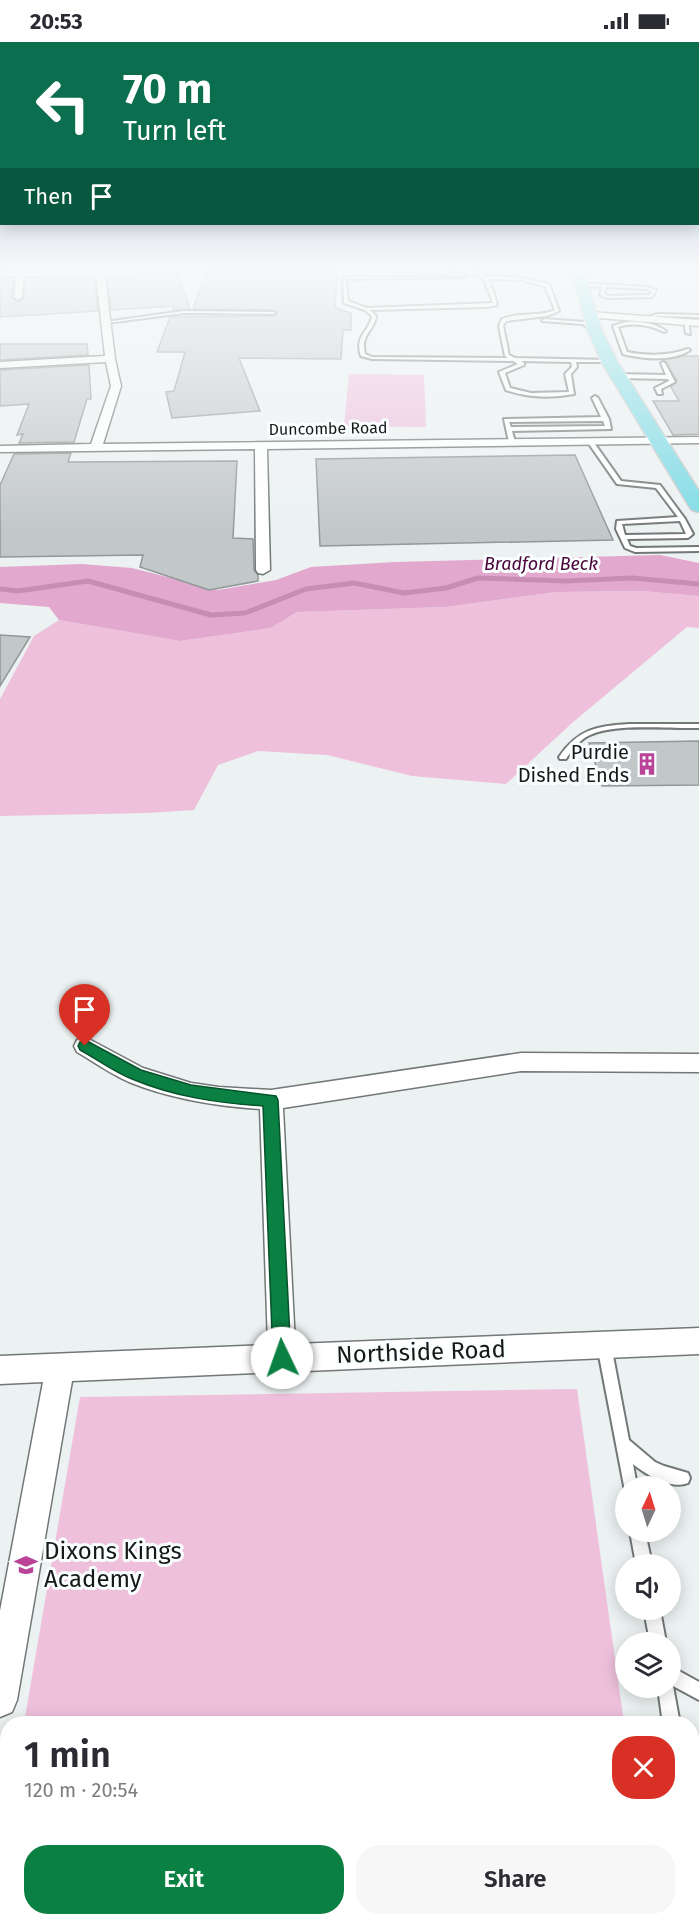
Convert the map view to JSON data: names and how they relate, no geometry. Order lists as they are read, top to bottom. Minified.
{"streets":{"street":["Duncombe Road","Northside Road"]},"water":["Bradford Beck"],"places":{"building":["Purdie Dished Ends"],"school or university":["Dixons Kings Academy"]},"north":"top","page":{"status":"20:53","turn":["70 m","Turn left"],"then":"Then","heading":["1 min","120 m · 20:54"],"buttons":["Exit","Share"]}}
